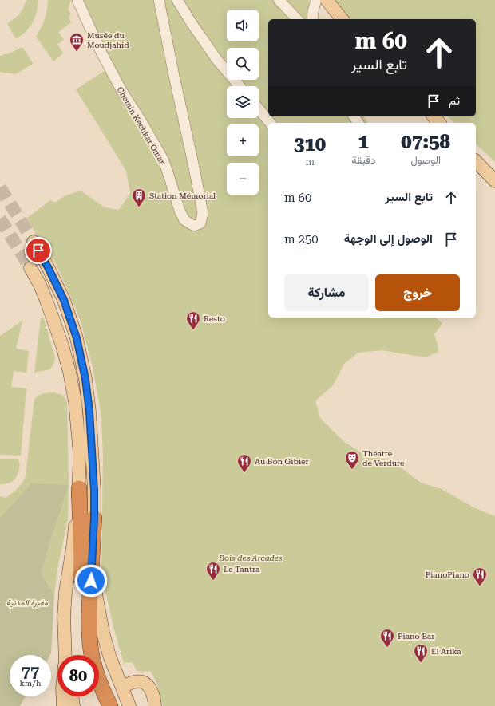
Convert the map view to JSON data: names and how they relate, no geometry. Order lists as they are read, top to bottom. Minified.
{"streets":{"street":["Chemin Kechkar Omar"]},"parks":["Bois des Arcades","مقبرة المدنية"],"places":{"museum":["Musée du Moudjahid"],"building":["Station Mémorial"],"restaurant":["Resto","Au Bon Gibier","Le Tantra","PianoPiano","Piano Bar","El Arika"],"theatre":["Théatre de Verdure"]},"page":{"map_buttons":["+","−"],"turn":["60 m","تابع السير"],"then":"ثم","eta":["07:58","الوصول","1","دقيقة","310","m"],"list":[{"name":"تابع السير","value":"60 m"},{"name":"الوصول إلى الوجهة","value":"250 m"}],"buttons":["خروج","مشاركة"],"speed":"77 km/h","limit":"80"}}
